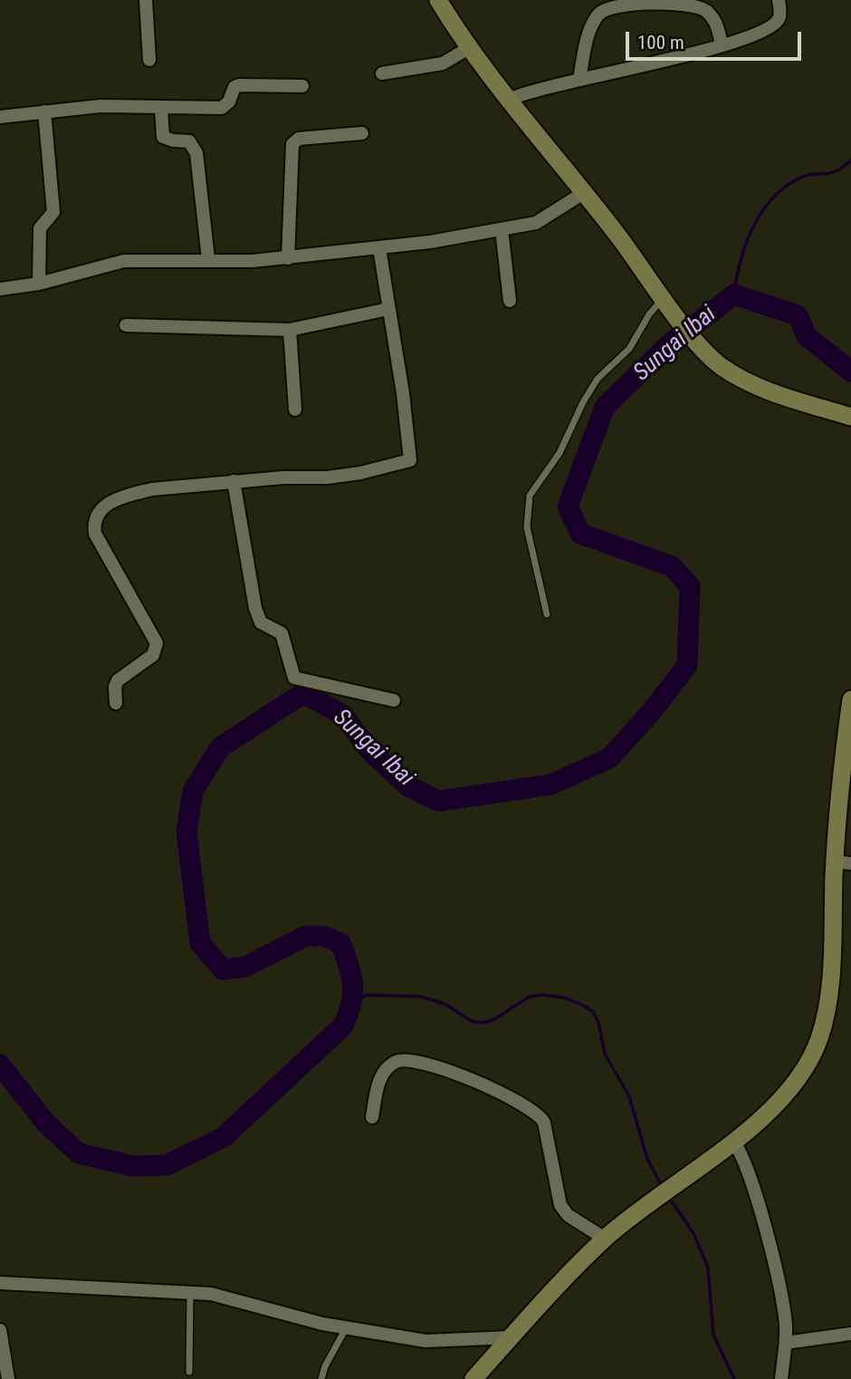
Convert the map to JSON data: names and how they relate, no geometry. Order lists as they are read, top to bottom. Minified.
{"water":["Sungai Ibai"],"scale_bar":"100 m"}
